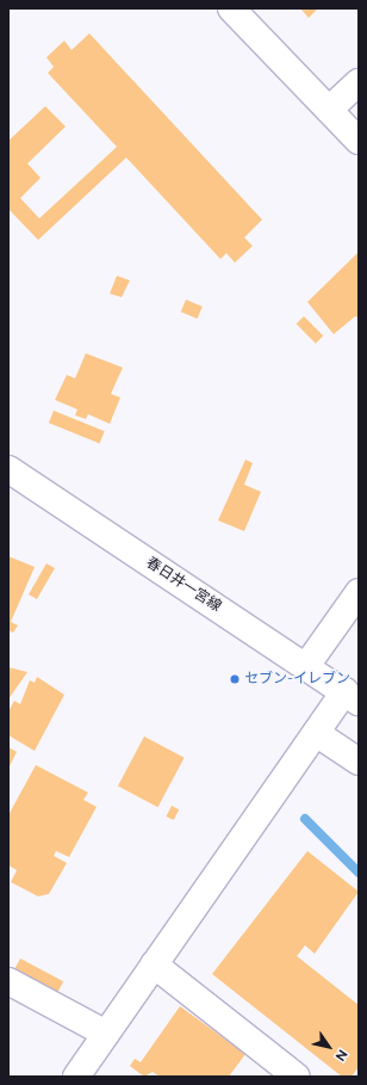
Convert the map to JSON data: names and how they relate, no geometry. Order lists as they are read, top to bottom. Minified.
{"streets":{"street":["春日井一宮線"]},"places":["セブン-イレブン"],"north":"bottom right"}
